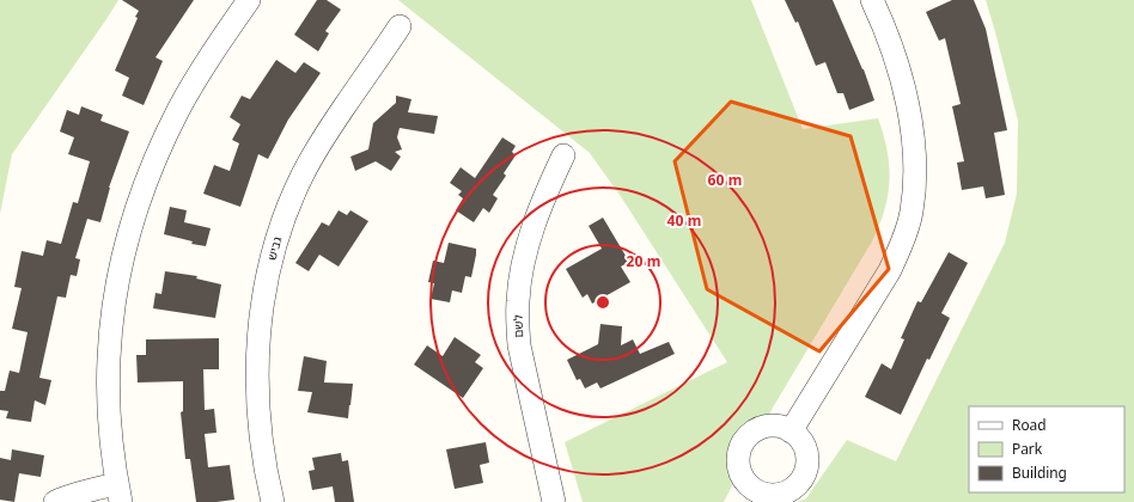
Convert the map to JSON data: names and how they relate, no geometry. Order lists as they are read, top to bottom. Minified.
{"streets":{"street":["גביש","לשם"]},"legend":["Road","Park","Building"],"rings":["60 m","40 m","20 m"]}
